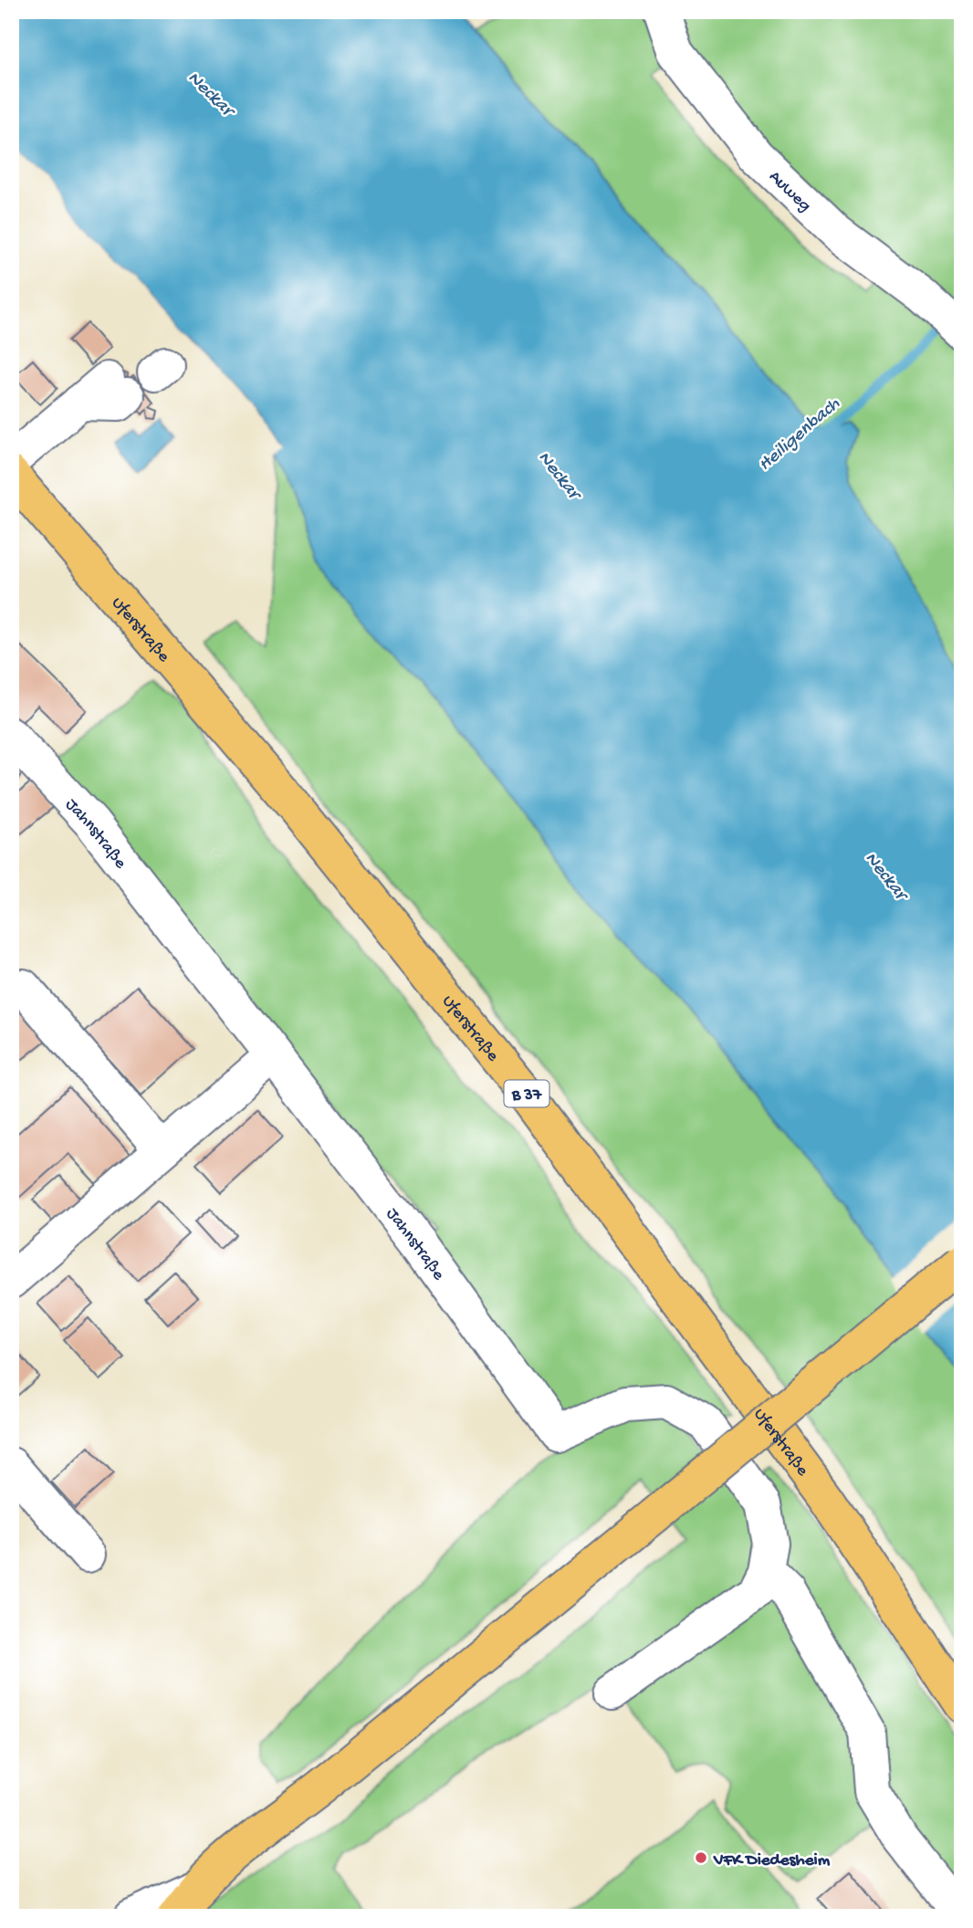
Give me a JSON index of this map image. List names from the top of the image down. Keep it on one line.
{"streets":{"main road":["Uferstraße","B 37"],"street":["Auweg","Jahnstraße"]},"water":["Neckar","Heiligenbach"],"places":["VFK Diedesheim"]}
